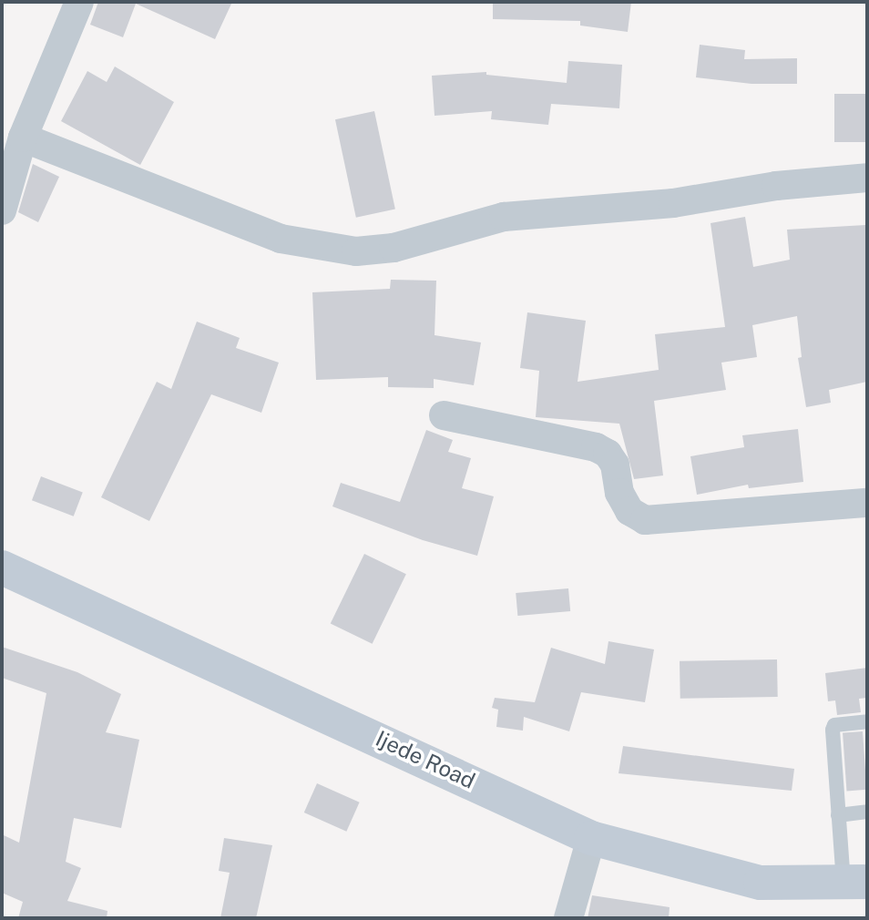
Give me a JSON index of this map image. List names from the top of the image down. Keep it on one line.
{"streets":{"main road":["Ijede Road"]}}
